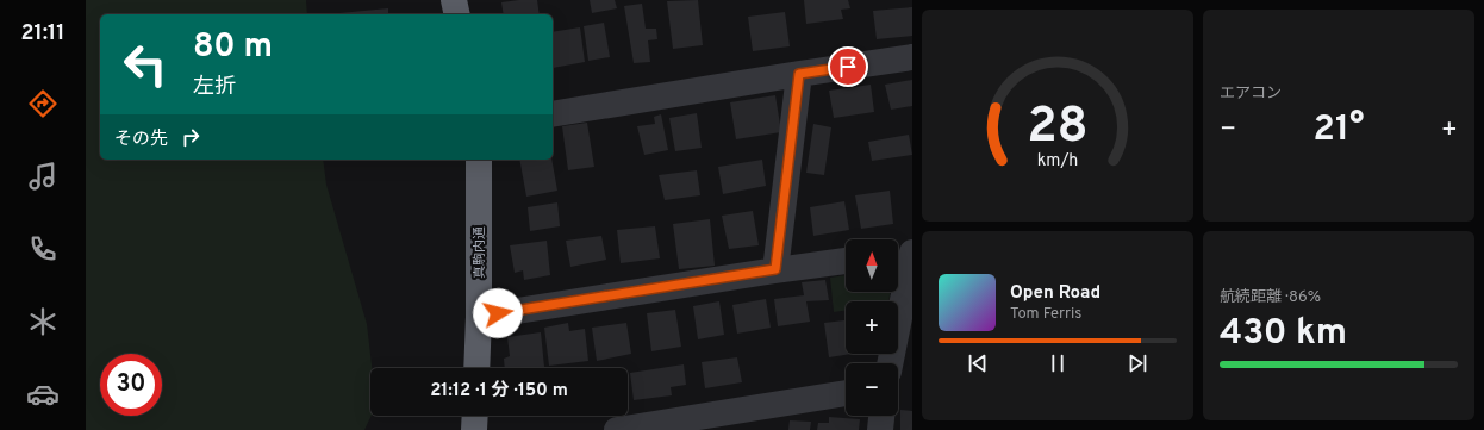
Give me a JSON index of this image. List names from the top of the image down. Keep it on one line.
{"streets":{"highway":["真駒内通"]},"north":"top","page":{"tabs":"21:11","tile":["エアコン",["航続距離 · 86%","430 km"]],"turn":["80 m","左折"],"heat":["−","21°","+"],"then":"その先","map_buttons":["+","−"],"song":["Open Road","Tom Ferris"],"limit":"30","trip":"21:12 · 1 分 · 150 m","gauge":["28","km/h"]}}
